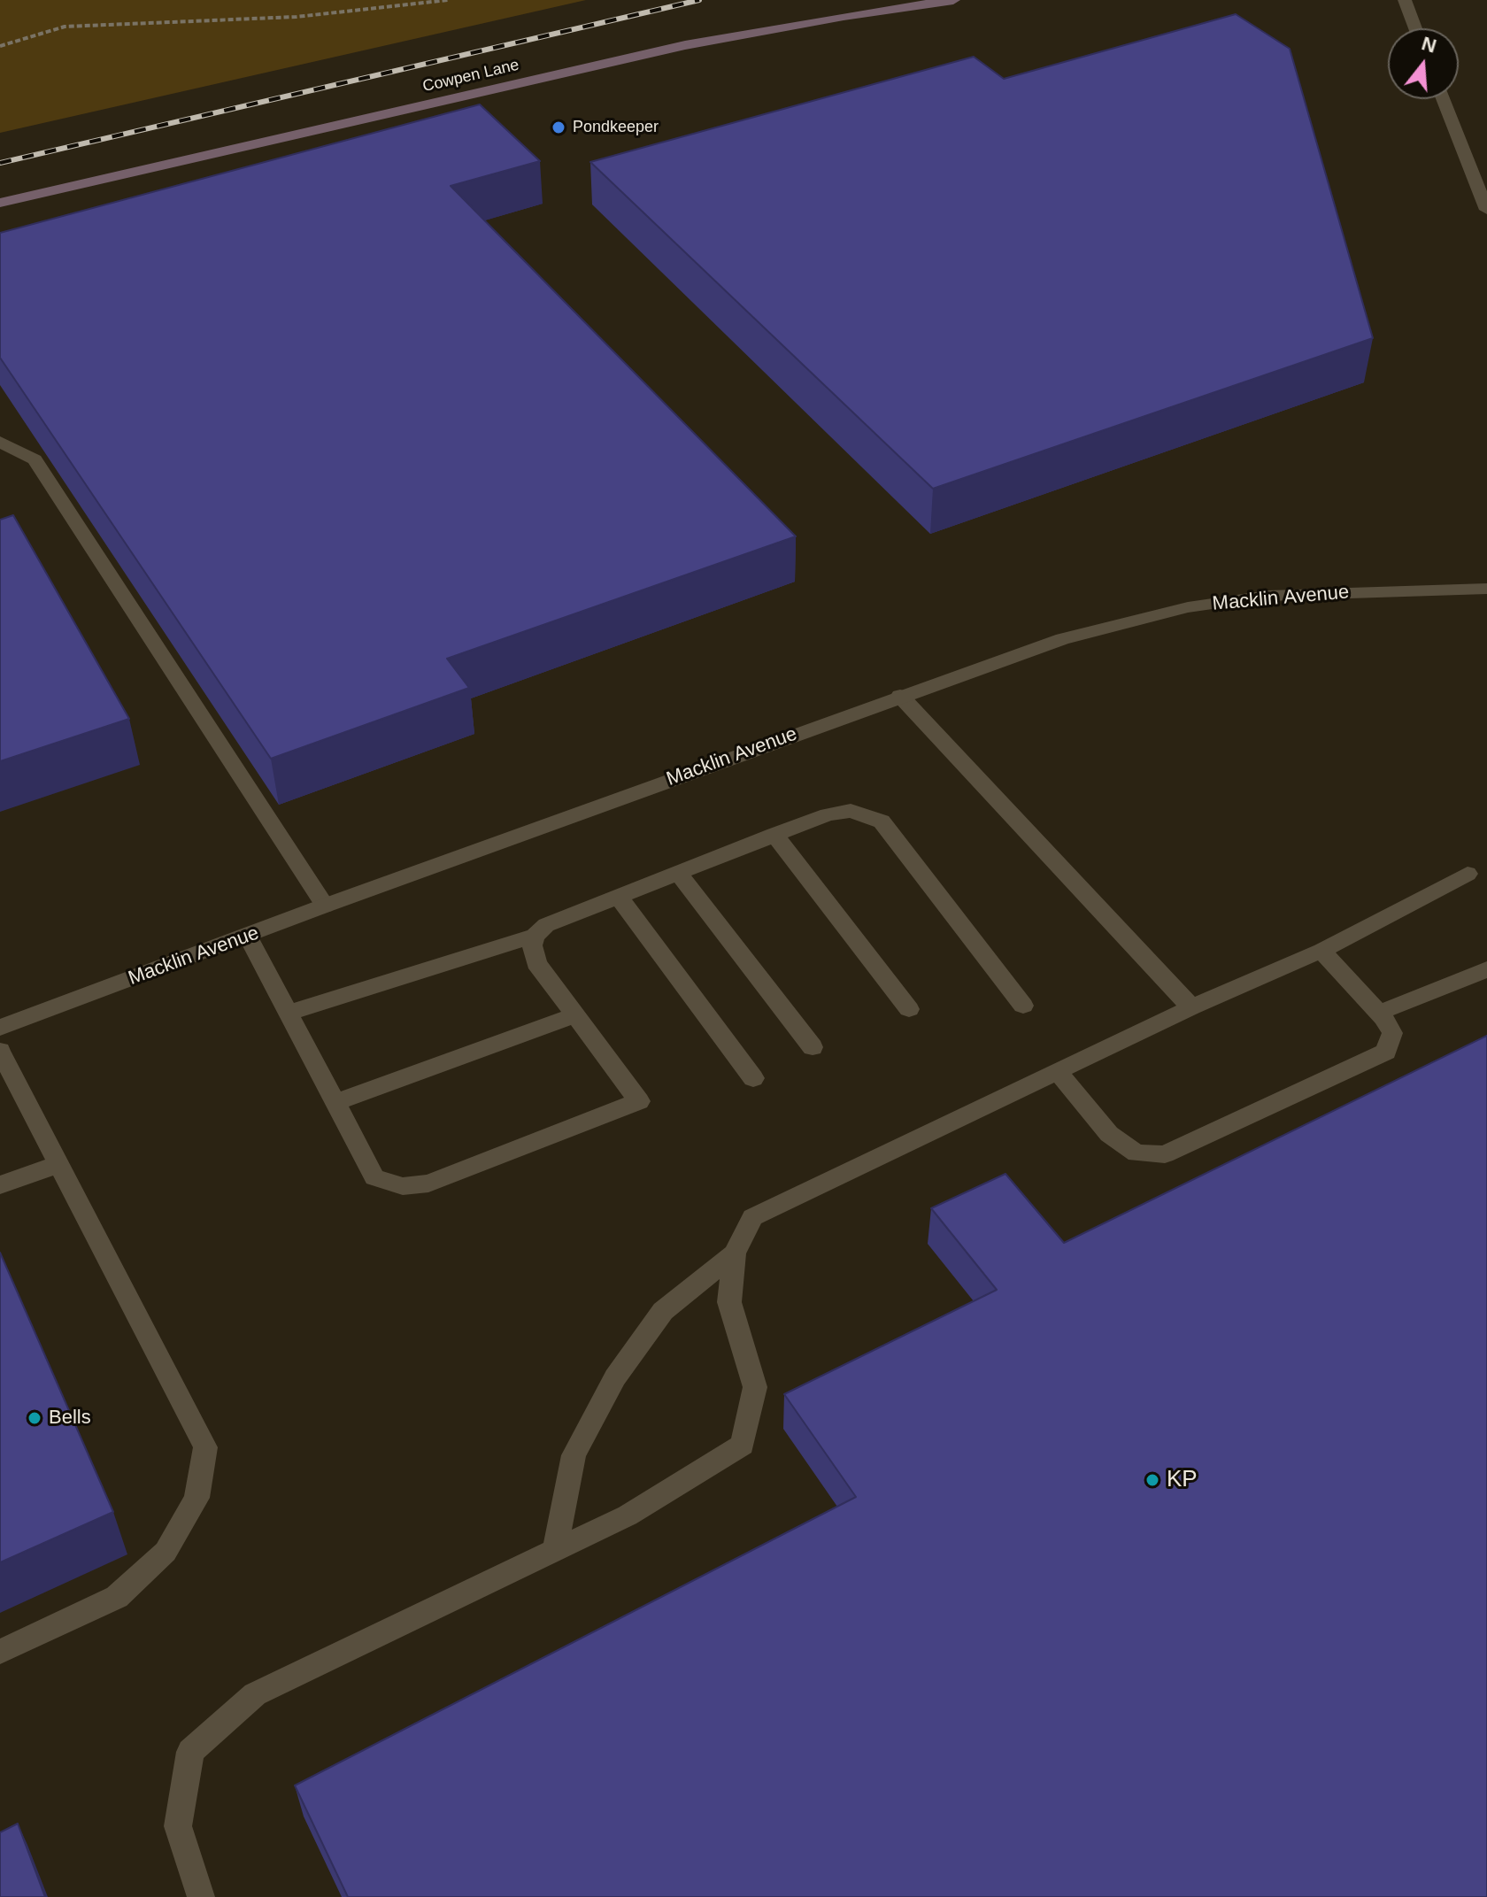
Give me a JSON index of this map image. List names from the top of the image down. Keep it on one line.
{"streets":{"street":["Cowpen Lane","Macklin Avenue"]},"places":["Pondkeeper","Bells","KP"],"north":"top"}
